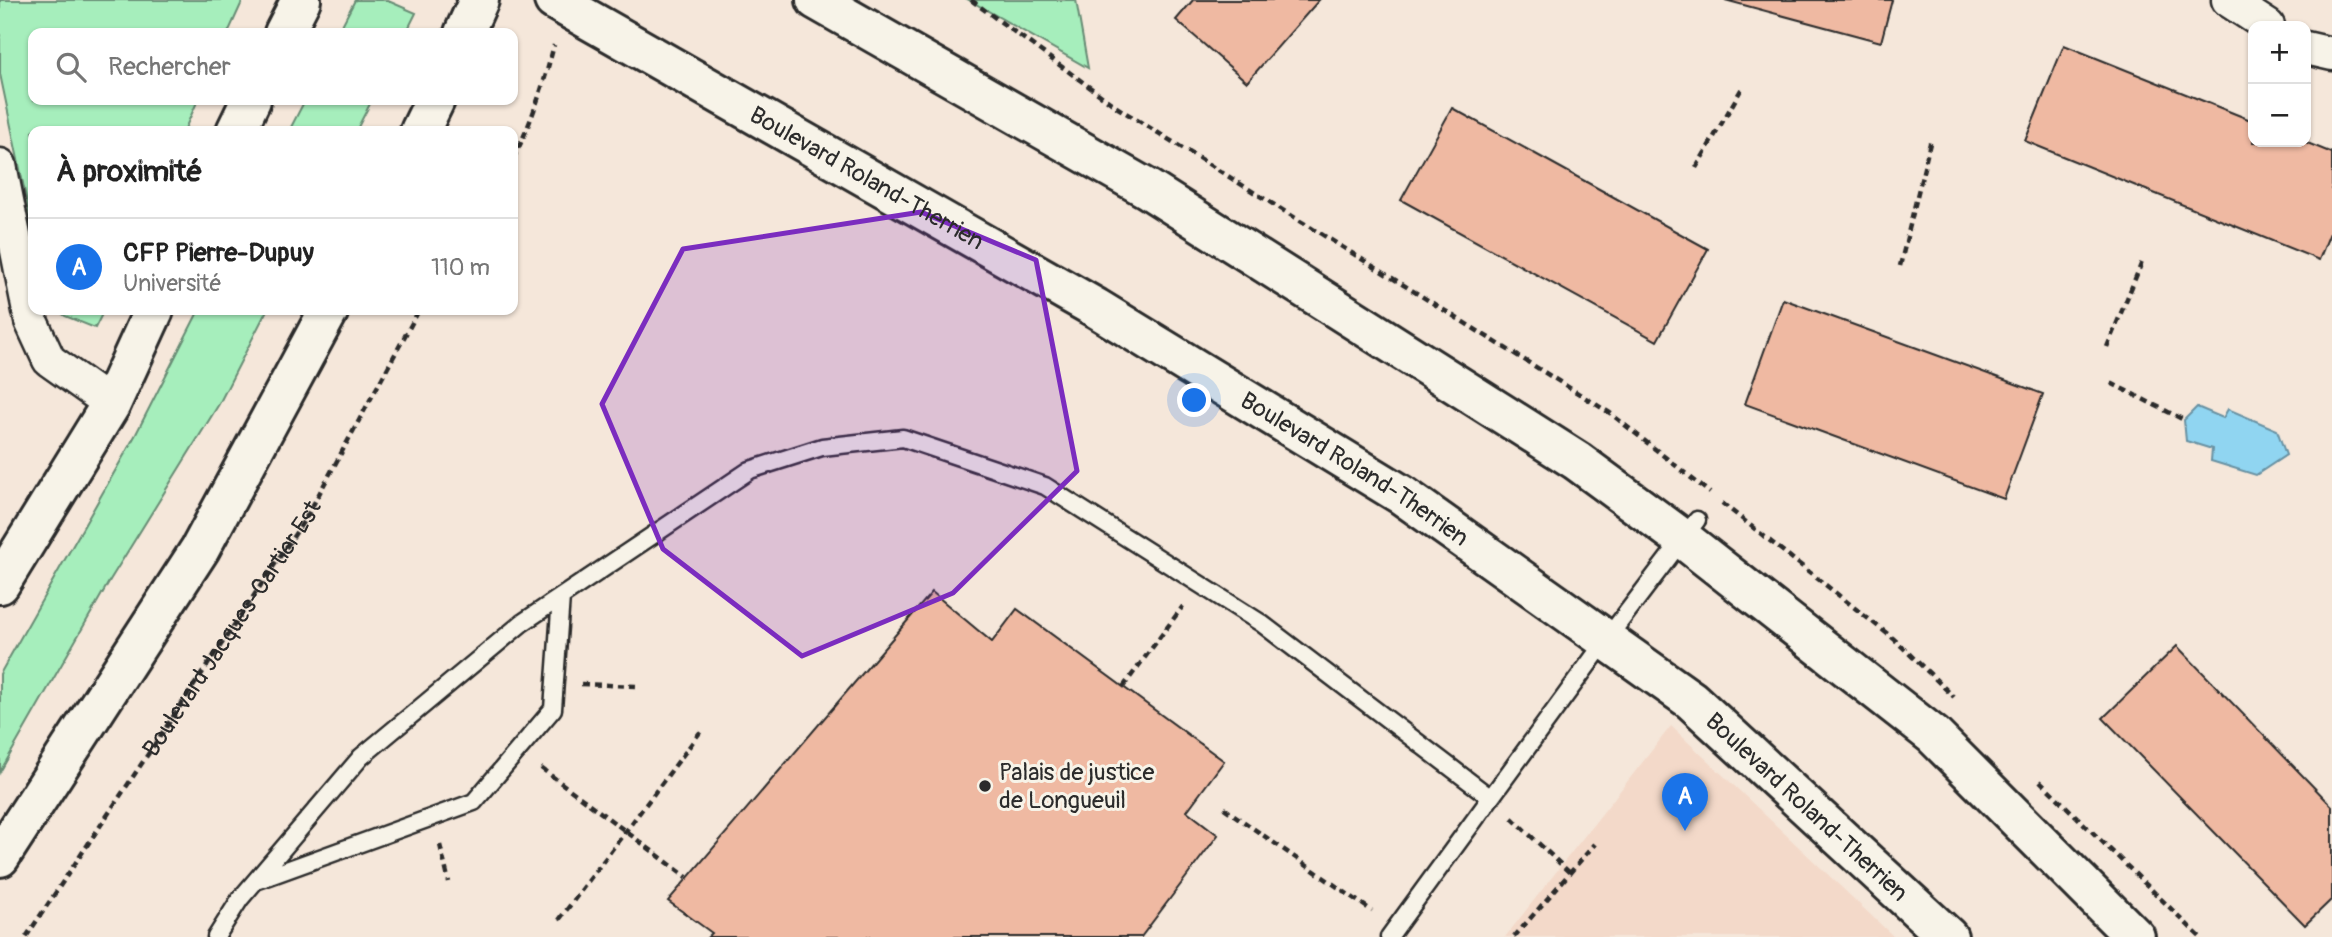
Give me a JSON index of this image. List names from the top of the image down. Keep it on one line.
{"streets":{"main road":["Boulevard Roland-Therrien"],"path":["Boulevard Jacques-Cartier Est"]},"places":["Palais de justice de Longueuil"],"page":{"map_buttons":["+","−"],"search":"Rechercher","heading":"À proximité","list":[{"mark":"A","name":"CFP Pierre-Dupuy","note":"Université","value":"110 m"}],"pins":"A"}}
